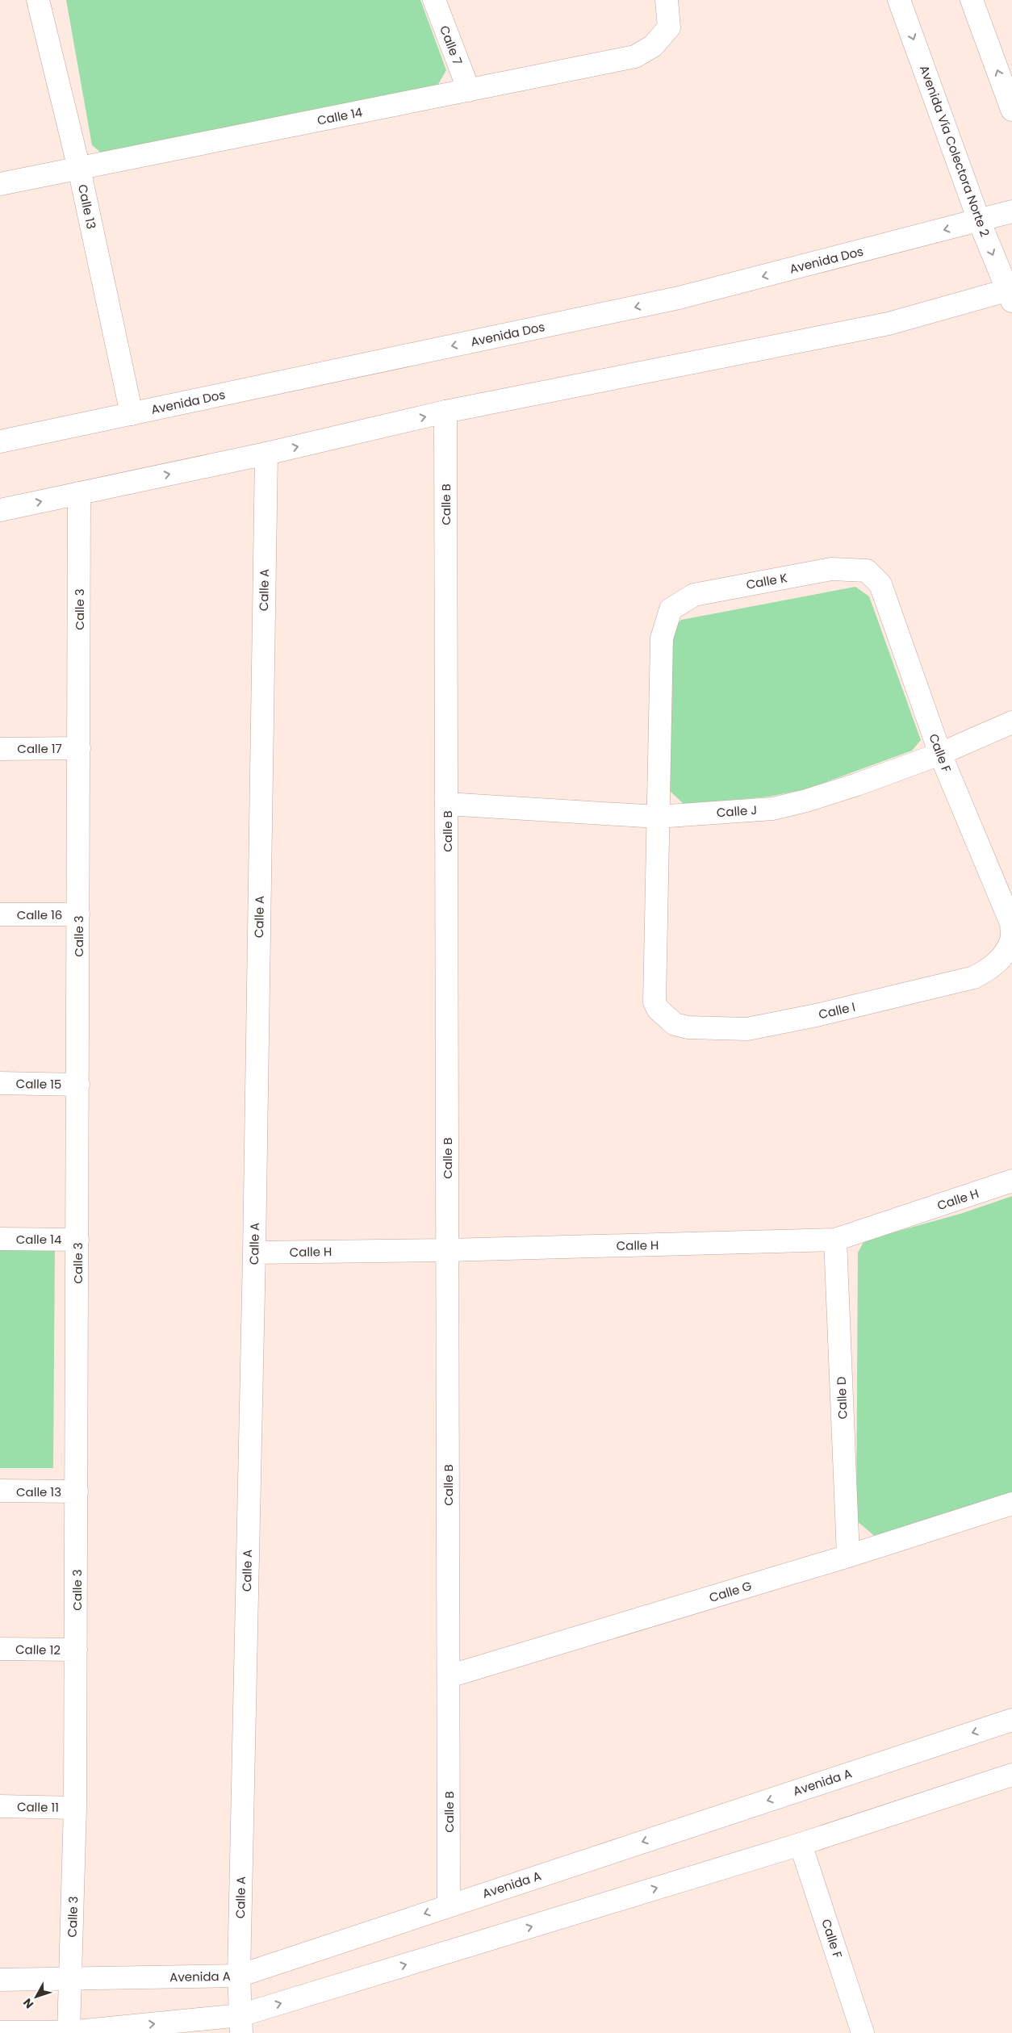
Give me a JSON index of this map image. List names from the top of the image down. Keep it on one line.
{"streets":{"street":["Calle 7","Calle 14","Avenida Vía Colectora Norte 2","Calle 13","Avenida Dos","Calle B","Calle K","Calle A","Calle 3","Calle 17","Calle F","Calle J","Calle 16","Calle I","Calle 15","Calle H","Calle D","Calle G","Calle 12","Avenida A","Calle 11"]},"crossings":[["Calle 7","Calle 14"],["Calle 14","Calle 13"],["Calle 14","Calle 3"],["Avenida Vía Colectora Norte 2","Avenida Dos"],["Calle 13","Avenida Dos"],["Calle 13","Calle 3"],["Calle B","Calle J"],["Calle B","Calle H"],["Calle B","Calle G"],["Calle B","Avenida A"],["Calle K","Calle F"],["Calle K","Calle J"],["Calle K","Calle I"],["Calle A","Calle H"],["Calle A","Avenida A"],["Calle 3","Calle 17"],["Calle 3","Calle 16"],["Calle 3","Calle 15"],["Calle 3","Calle 12"],["Calle 3","Avenida A"],["Calle 3","Calle 11"],["Calle F","Calle J"],["Calle F","Calle I"],["Calle J","Calle I"],["Calle H","Calle D"],["Calle D","Calle G"]],"north":"bottom left"}
